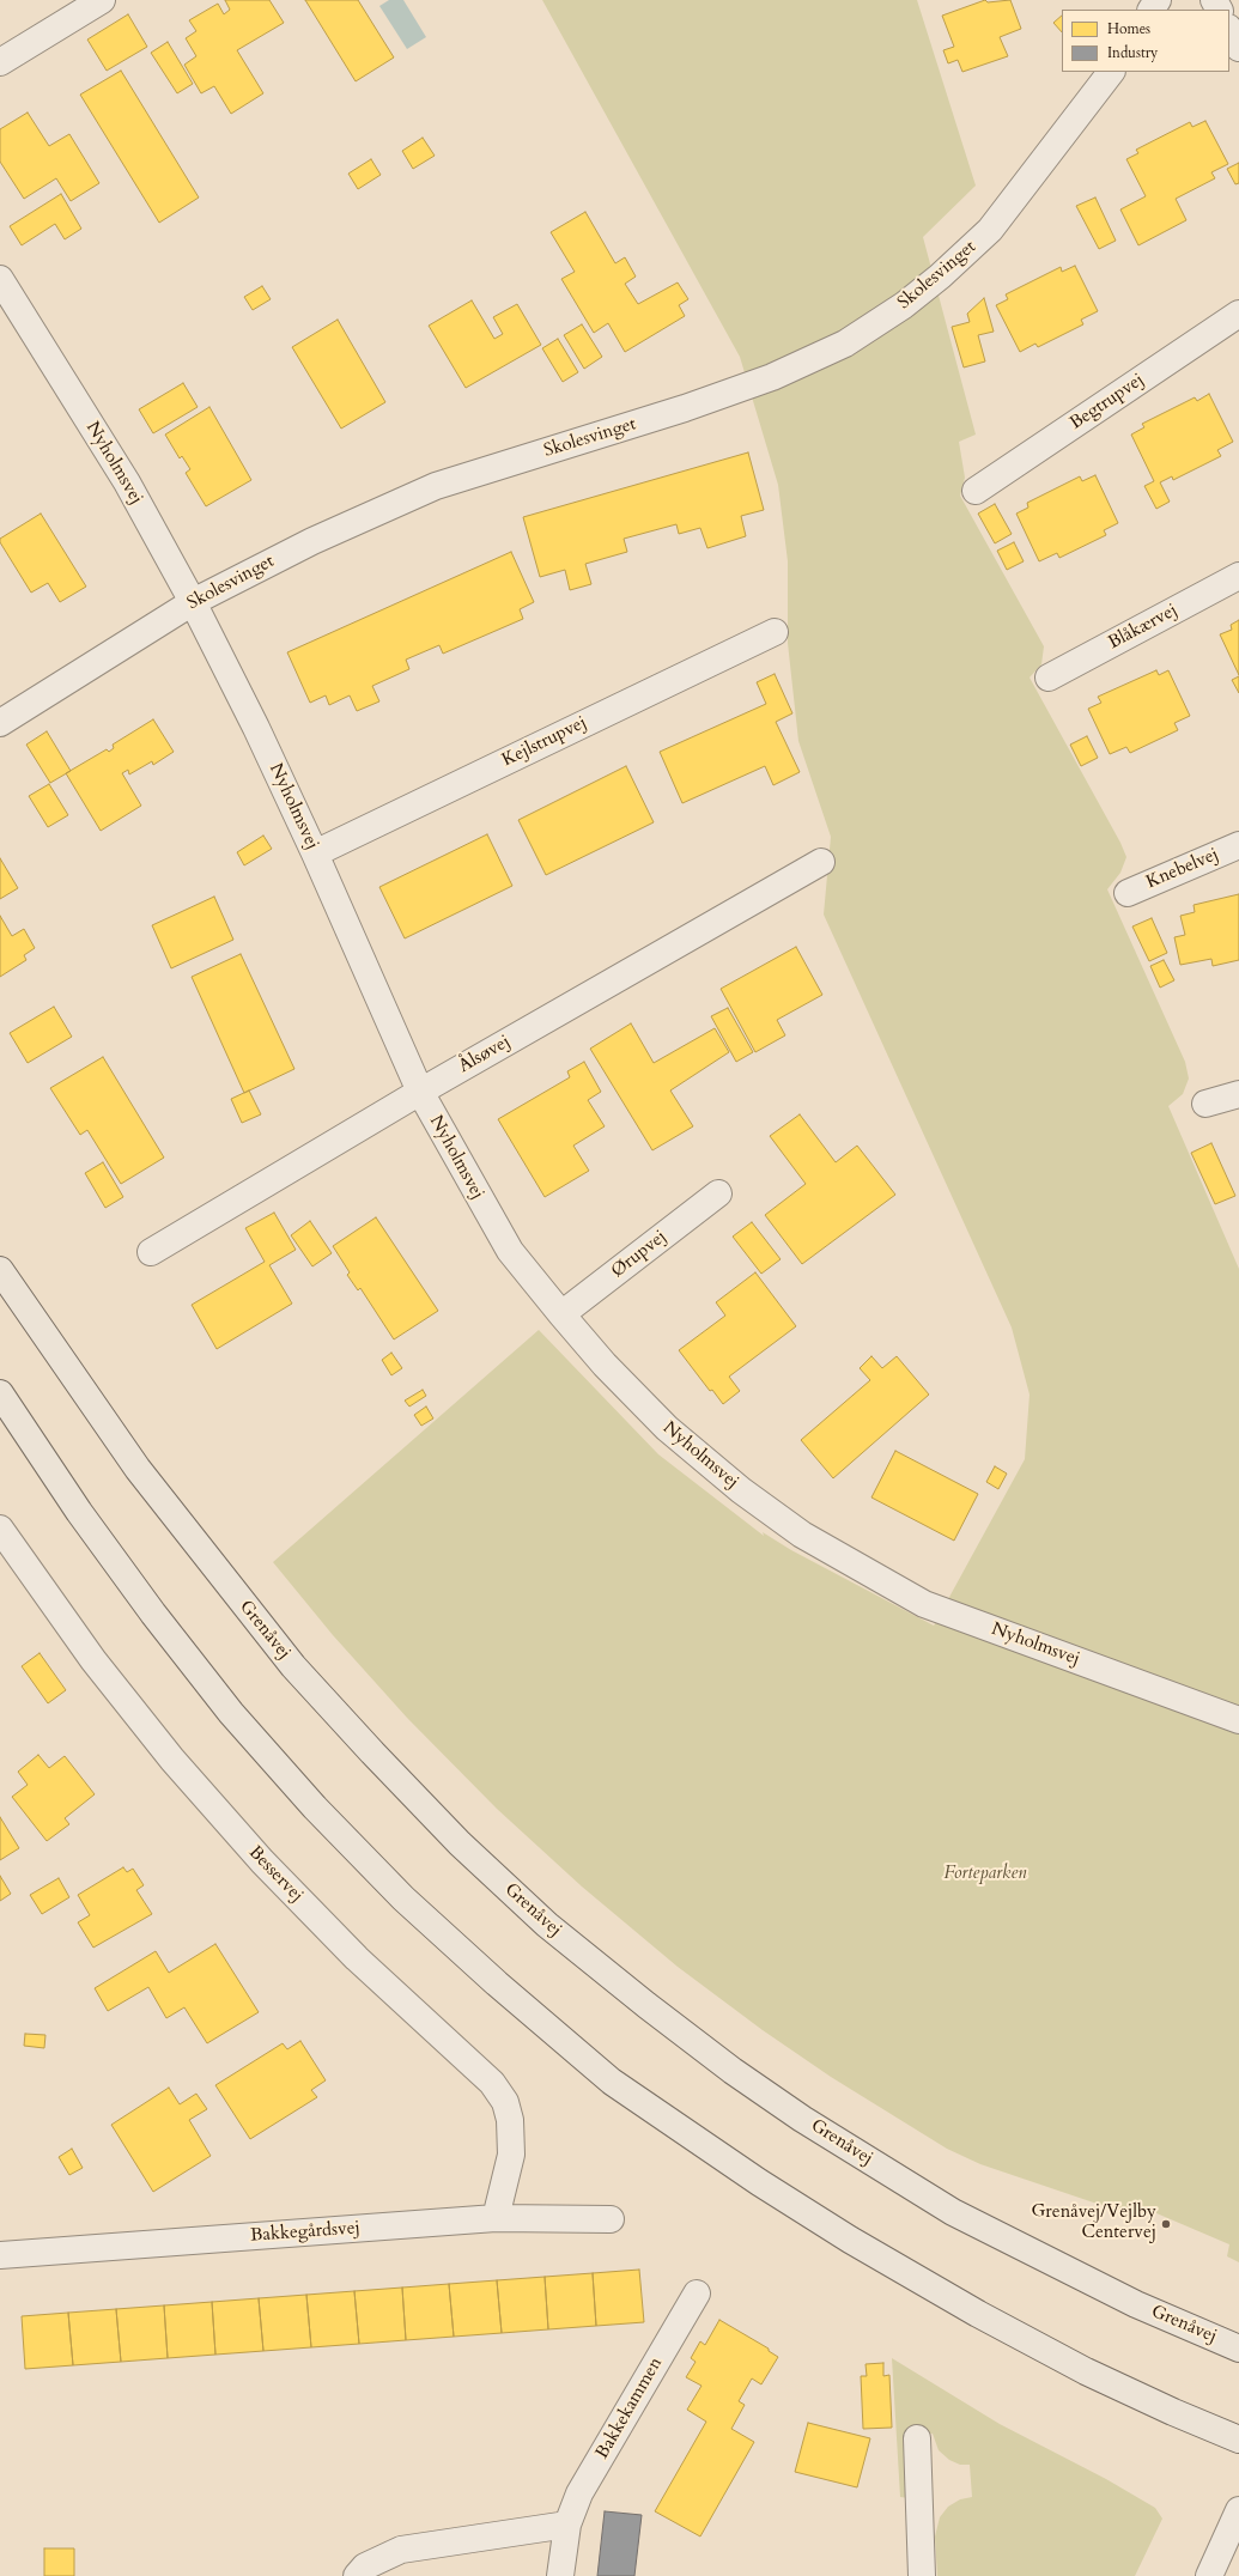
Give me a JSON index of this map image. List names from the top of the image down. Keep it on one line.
{"streets":{"main road":["Grenåvej"],"street":["Skolesvinget","Begtrupvej","Nyholmsvej","Blåkærvej","Kejlstrupvej","Knebelvej","Ålsøvej","Ørupvej","Besservej","Bakkegårdsvej","Bakkekammen"]},"crossings":[["Skolesvinget","Nyholmsvej"],["Nyholmsvej","Kejlstrupvej"],["Nyholmsvej","Ålsøvej"],["Nyholmsvej","Ørupvej"],["Besservej","Bakkegårdsvej"]],"parks":["Forteparken"],"places":["Grenåvej/Vejlby Centervej"],"legend":["Homes","Industry"]}
